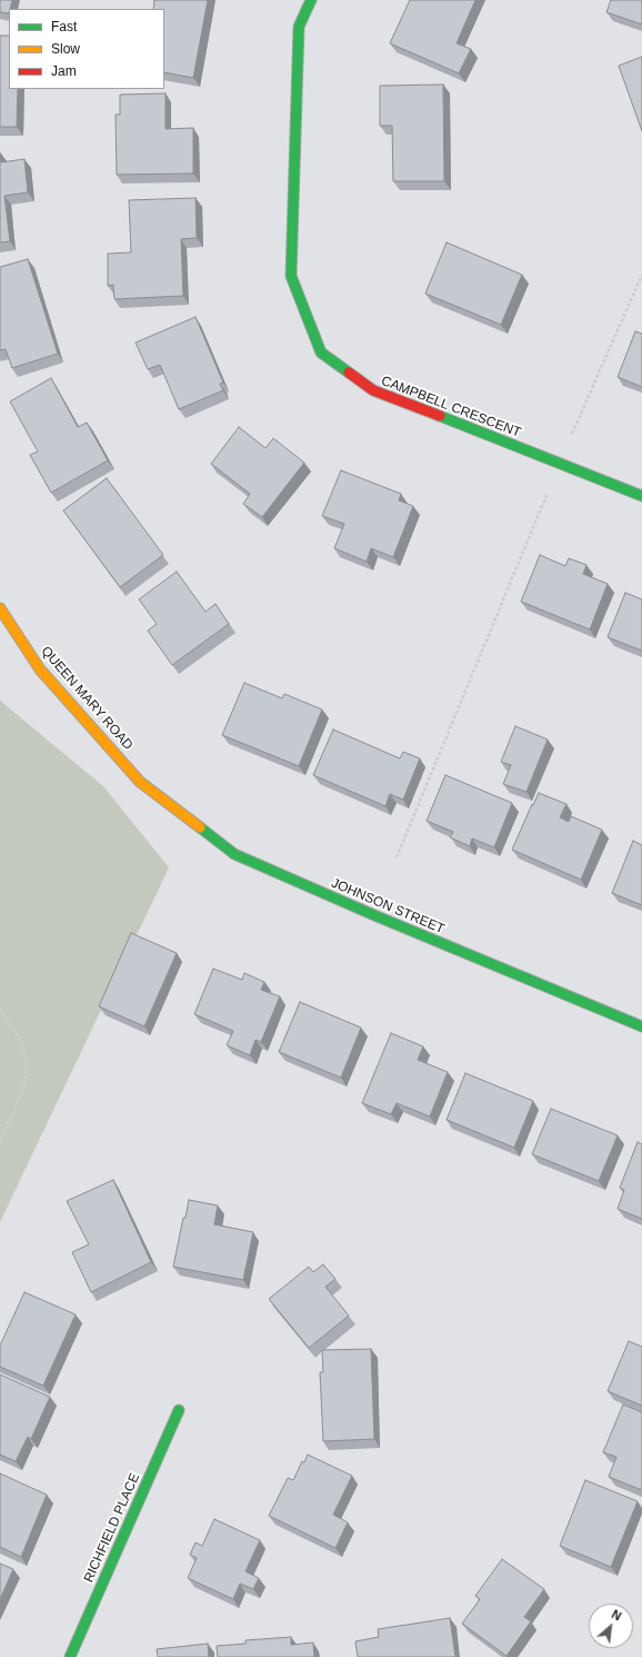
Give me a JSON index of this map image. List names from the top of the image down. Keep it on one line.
{"streets":{"street":["CAMPBELL CRESCENT","QUEEN MARY ROAD","JOHNSON STREET","RICHFIELD PLACE"]},"crossings":[["QUEEN MARY ROAD","JOHNSON STREET"]],"legend":["Fast","Slow","Jam"],"north":"top right"}
